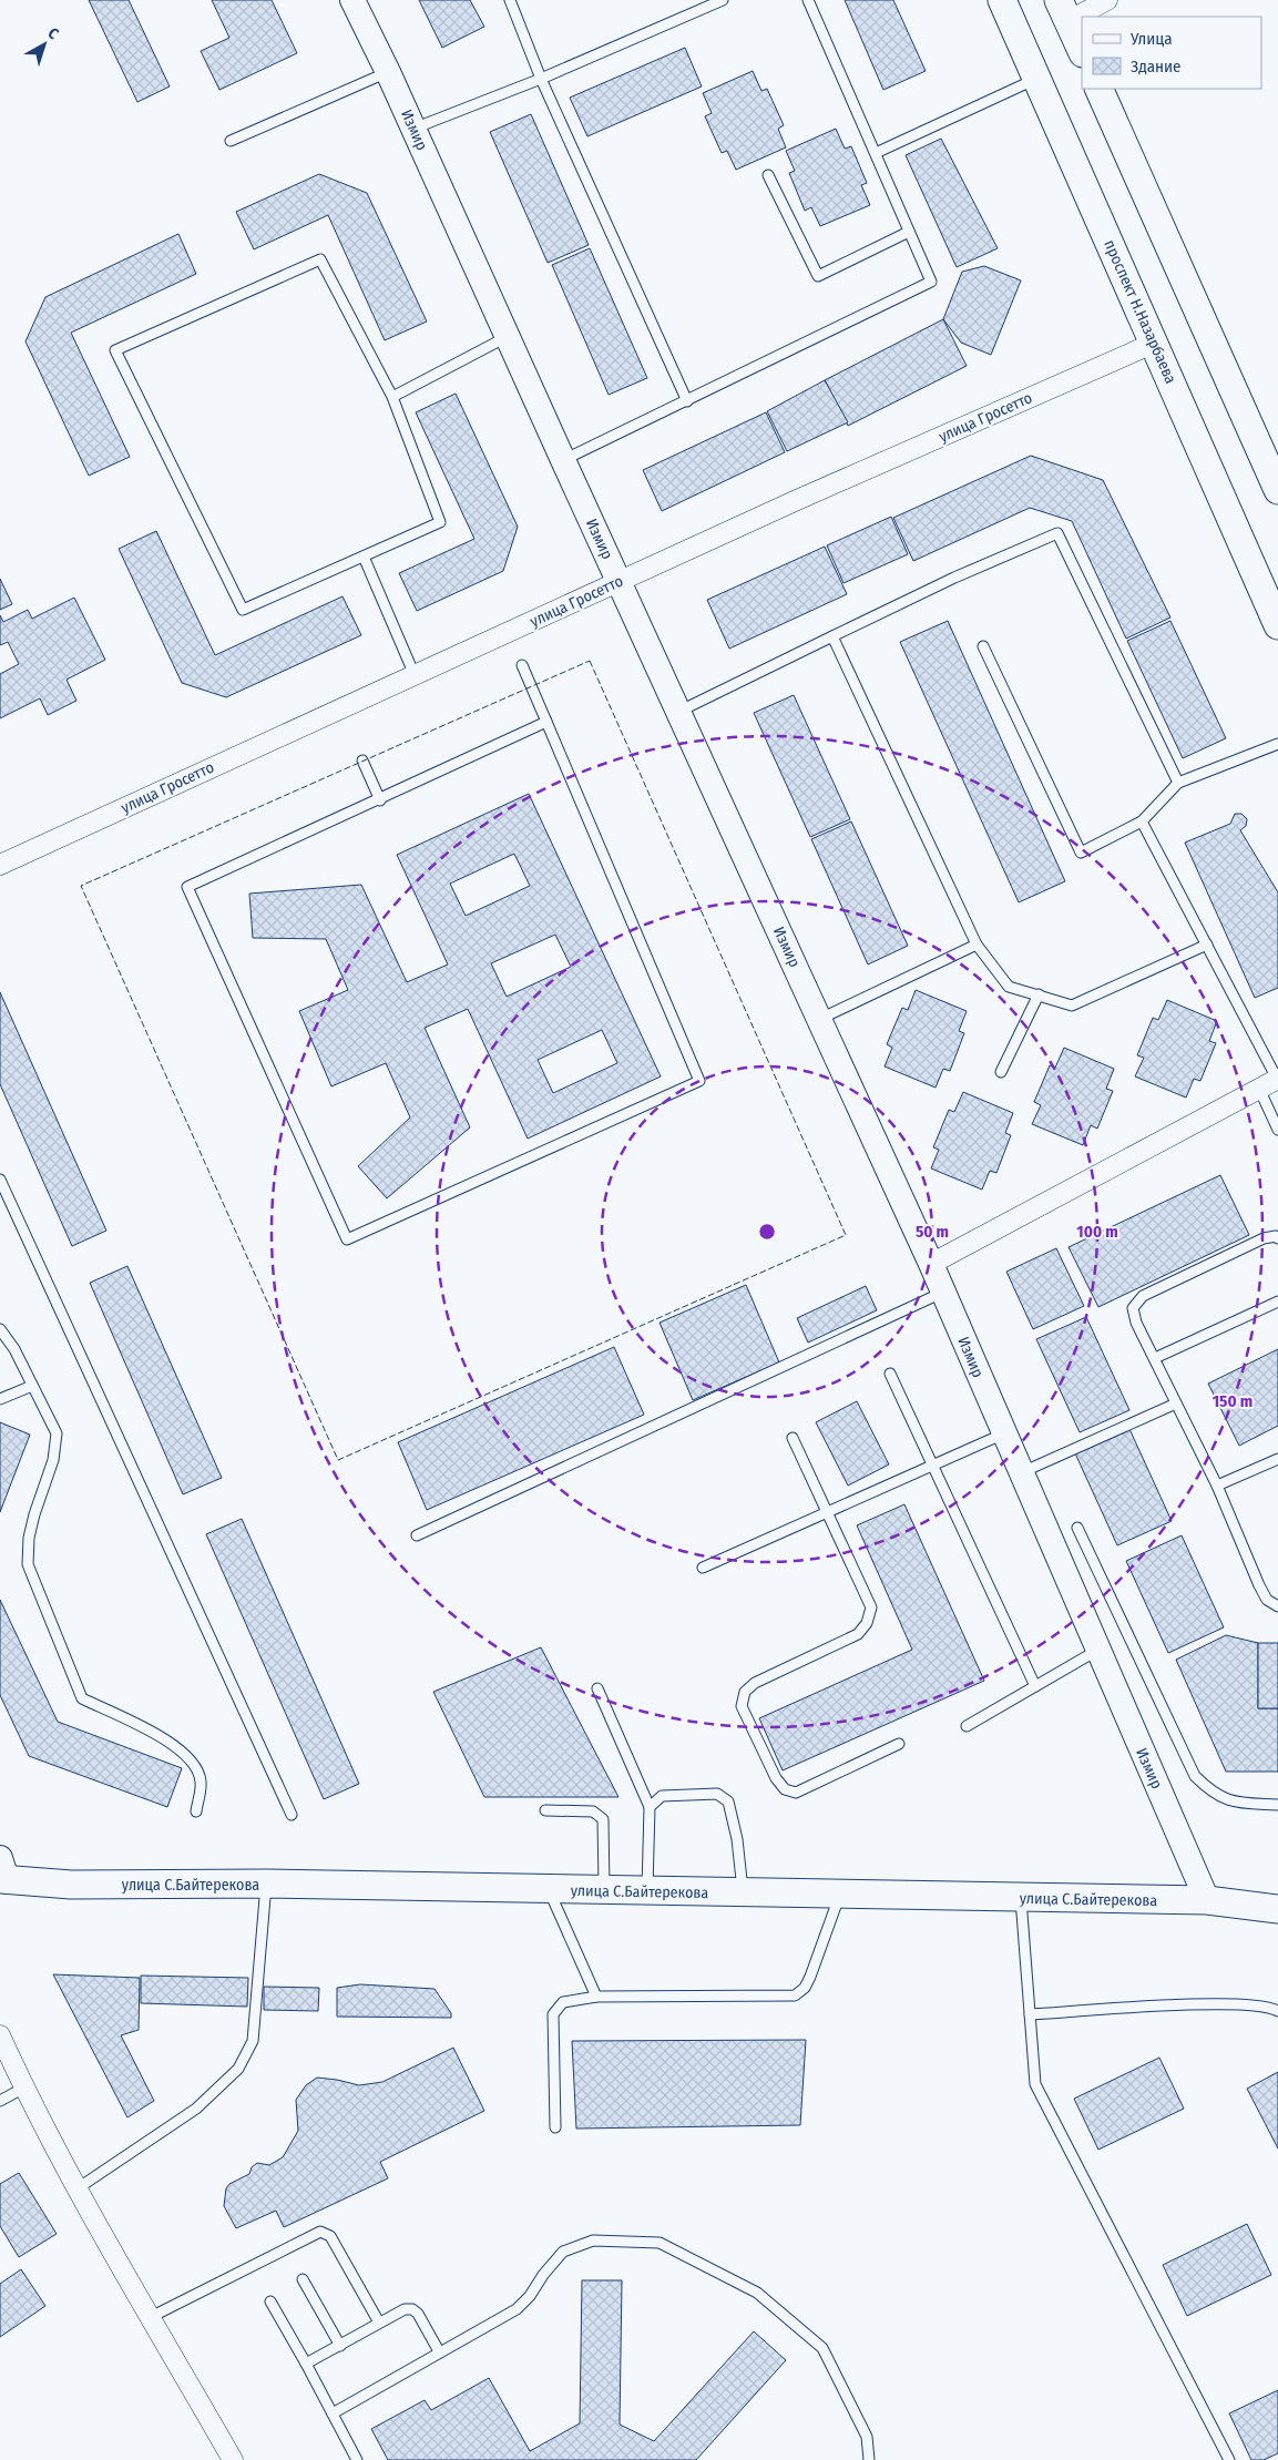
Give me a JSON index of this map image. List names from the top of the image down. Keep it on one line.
{"streets":{"main road":["проспект Н.Назарбаева","улица С.Байтерекова"],"street":["Измир","улица Гросетто"]},"crossings":[["Измир","улица Гросетто"],["Измир","улица С.Байтерекова"],["проспект Н.Назарбаева","улица Гросетто"]],"legend":["Улица","Здание"],"north":"top right","rings":["50 m","100 m","150 m"]}
